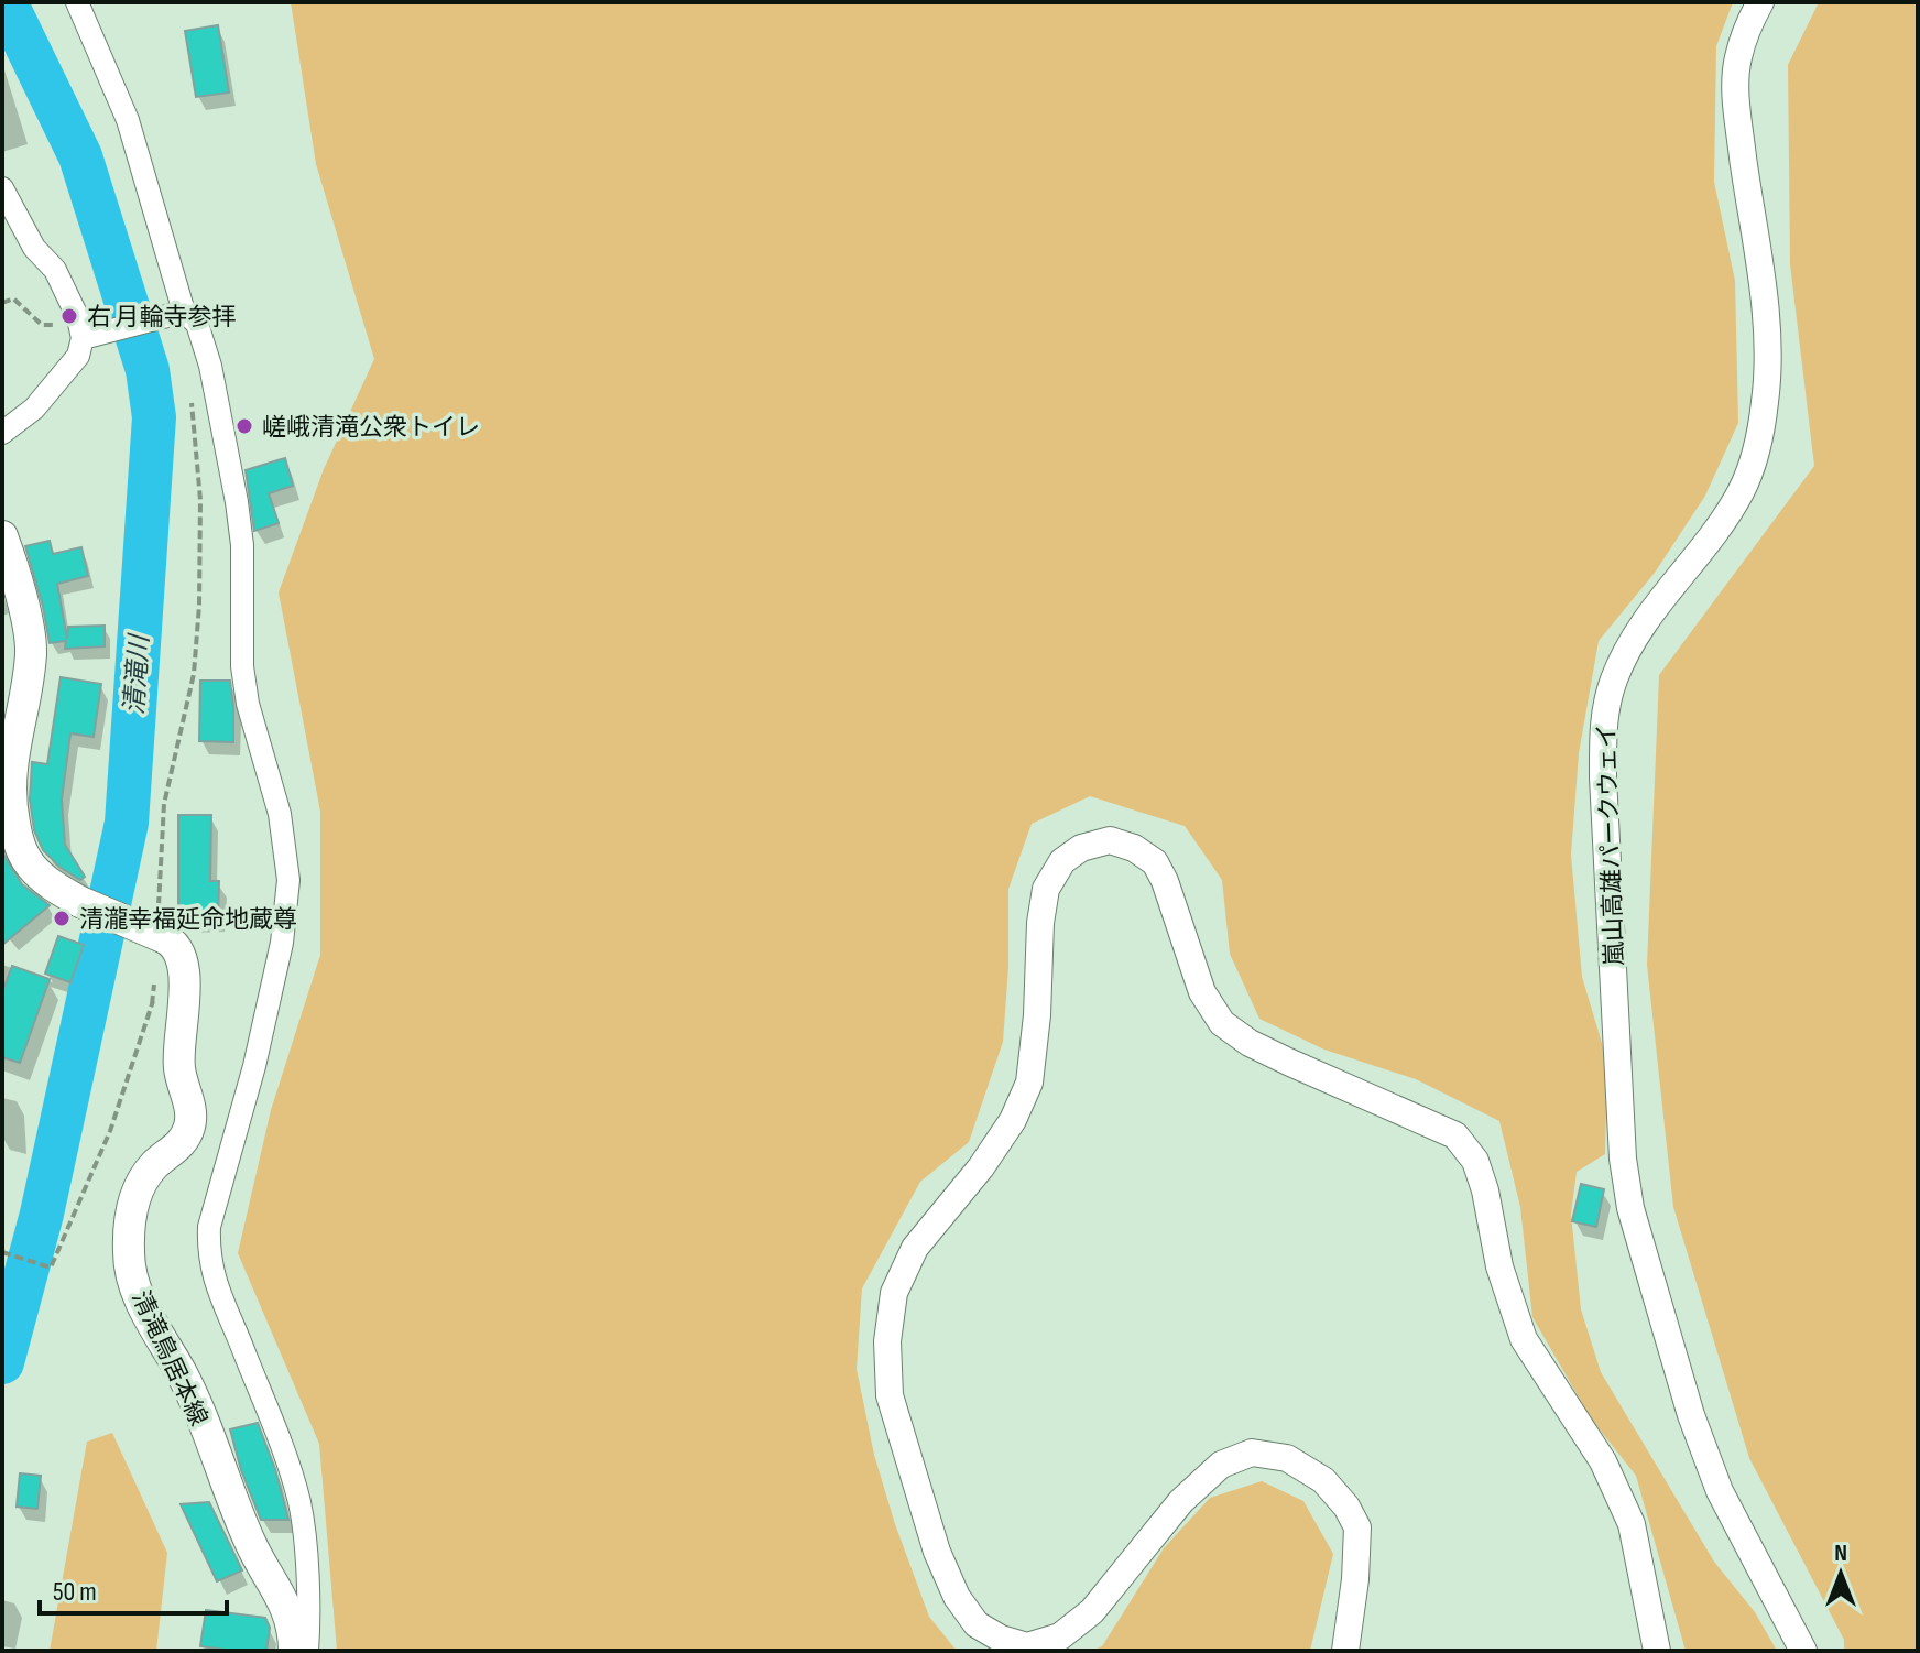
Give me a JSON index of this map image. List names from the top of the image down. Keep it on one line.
{"streets":{"main road":["清滝鳥居本線"],"street":["嵐山高雄パークウェイ"]},"water":["清滝川"],"places":["右 月輪寺参拝","嵯峨清滝公衆トイレ","清瀧幸福延命地蔵尊"],"scale_bar":"50 m","north":"top"}
